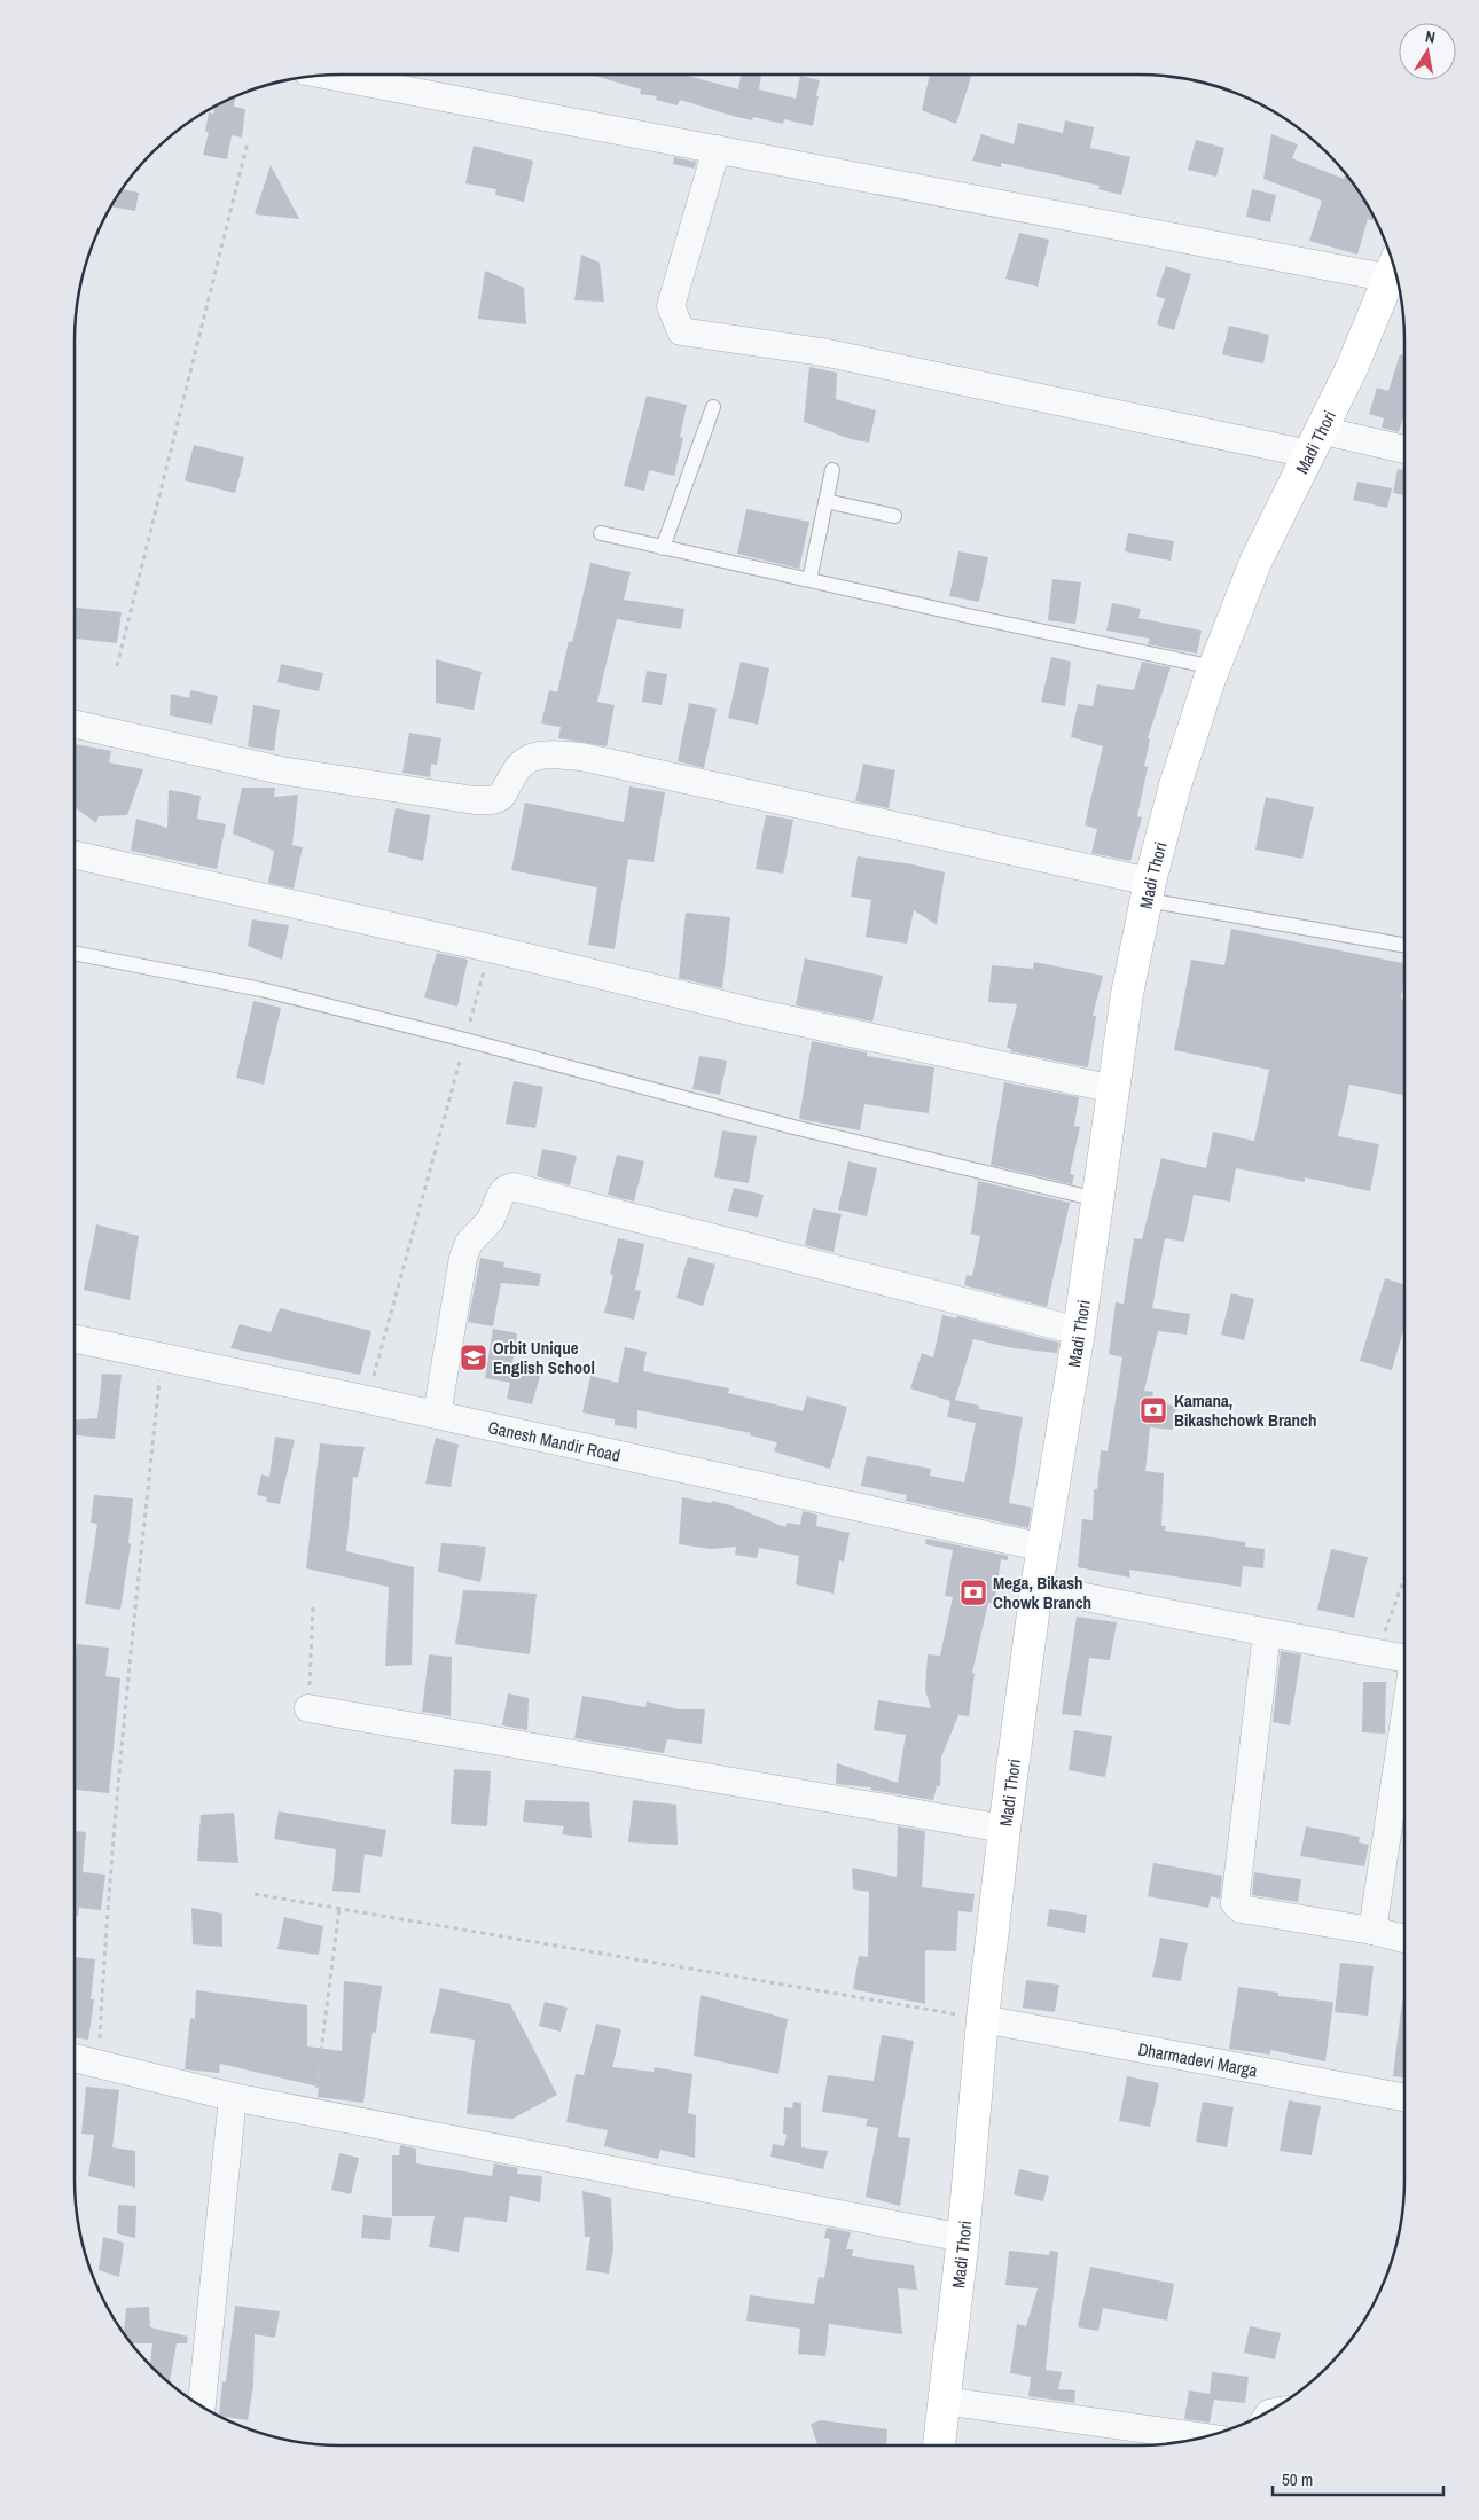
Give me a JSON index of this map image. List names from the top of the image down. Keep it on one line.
{"streets":{"main road":["Madi Thori"],"street":["Ganesh Mandir Road","Dharmadevi Marga"]},"crossings":[["Madi Thori","Ganesh Mandir Road"],["Madi Thori","Dharmadevi Marga"]],"places":{"school or university":["Orbit Unique English School"],"bank":["Kamana, Bikashchowk Branch","Mega, Bikash Chowk Branch"]},"scale_bar":"50 m","north":"top"}
